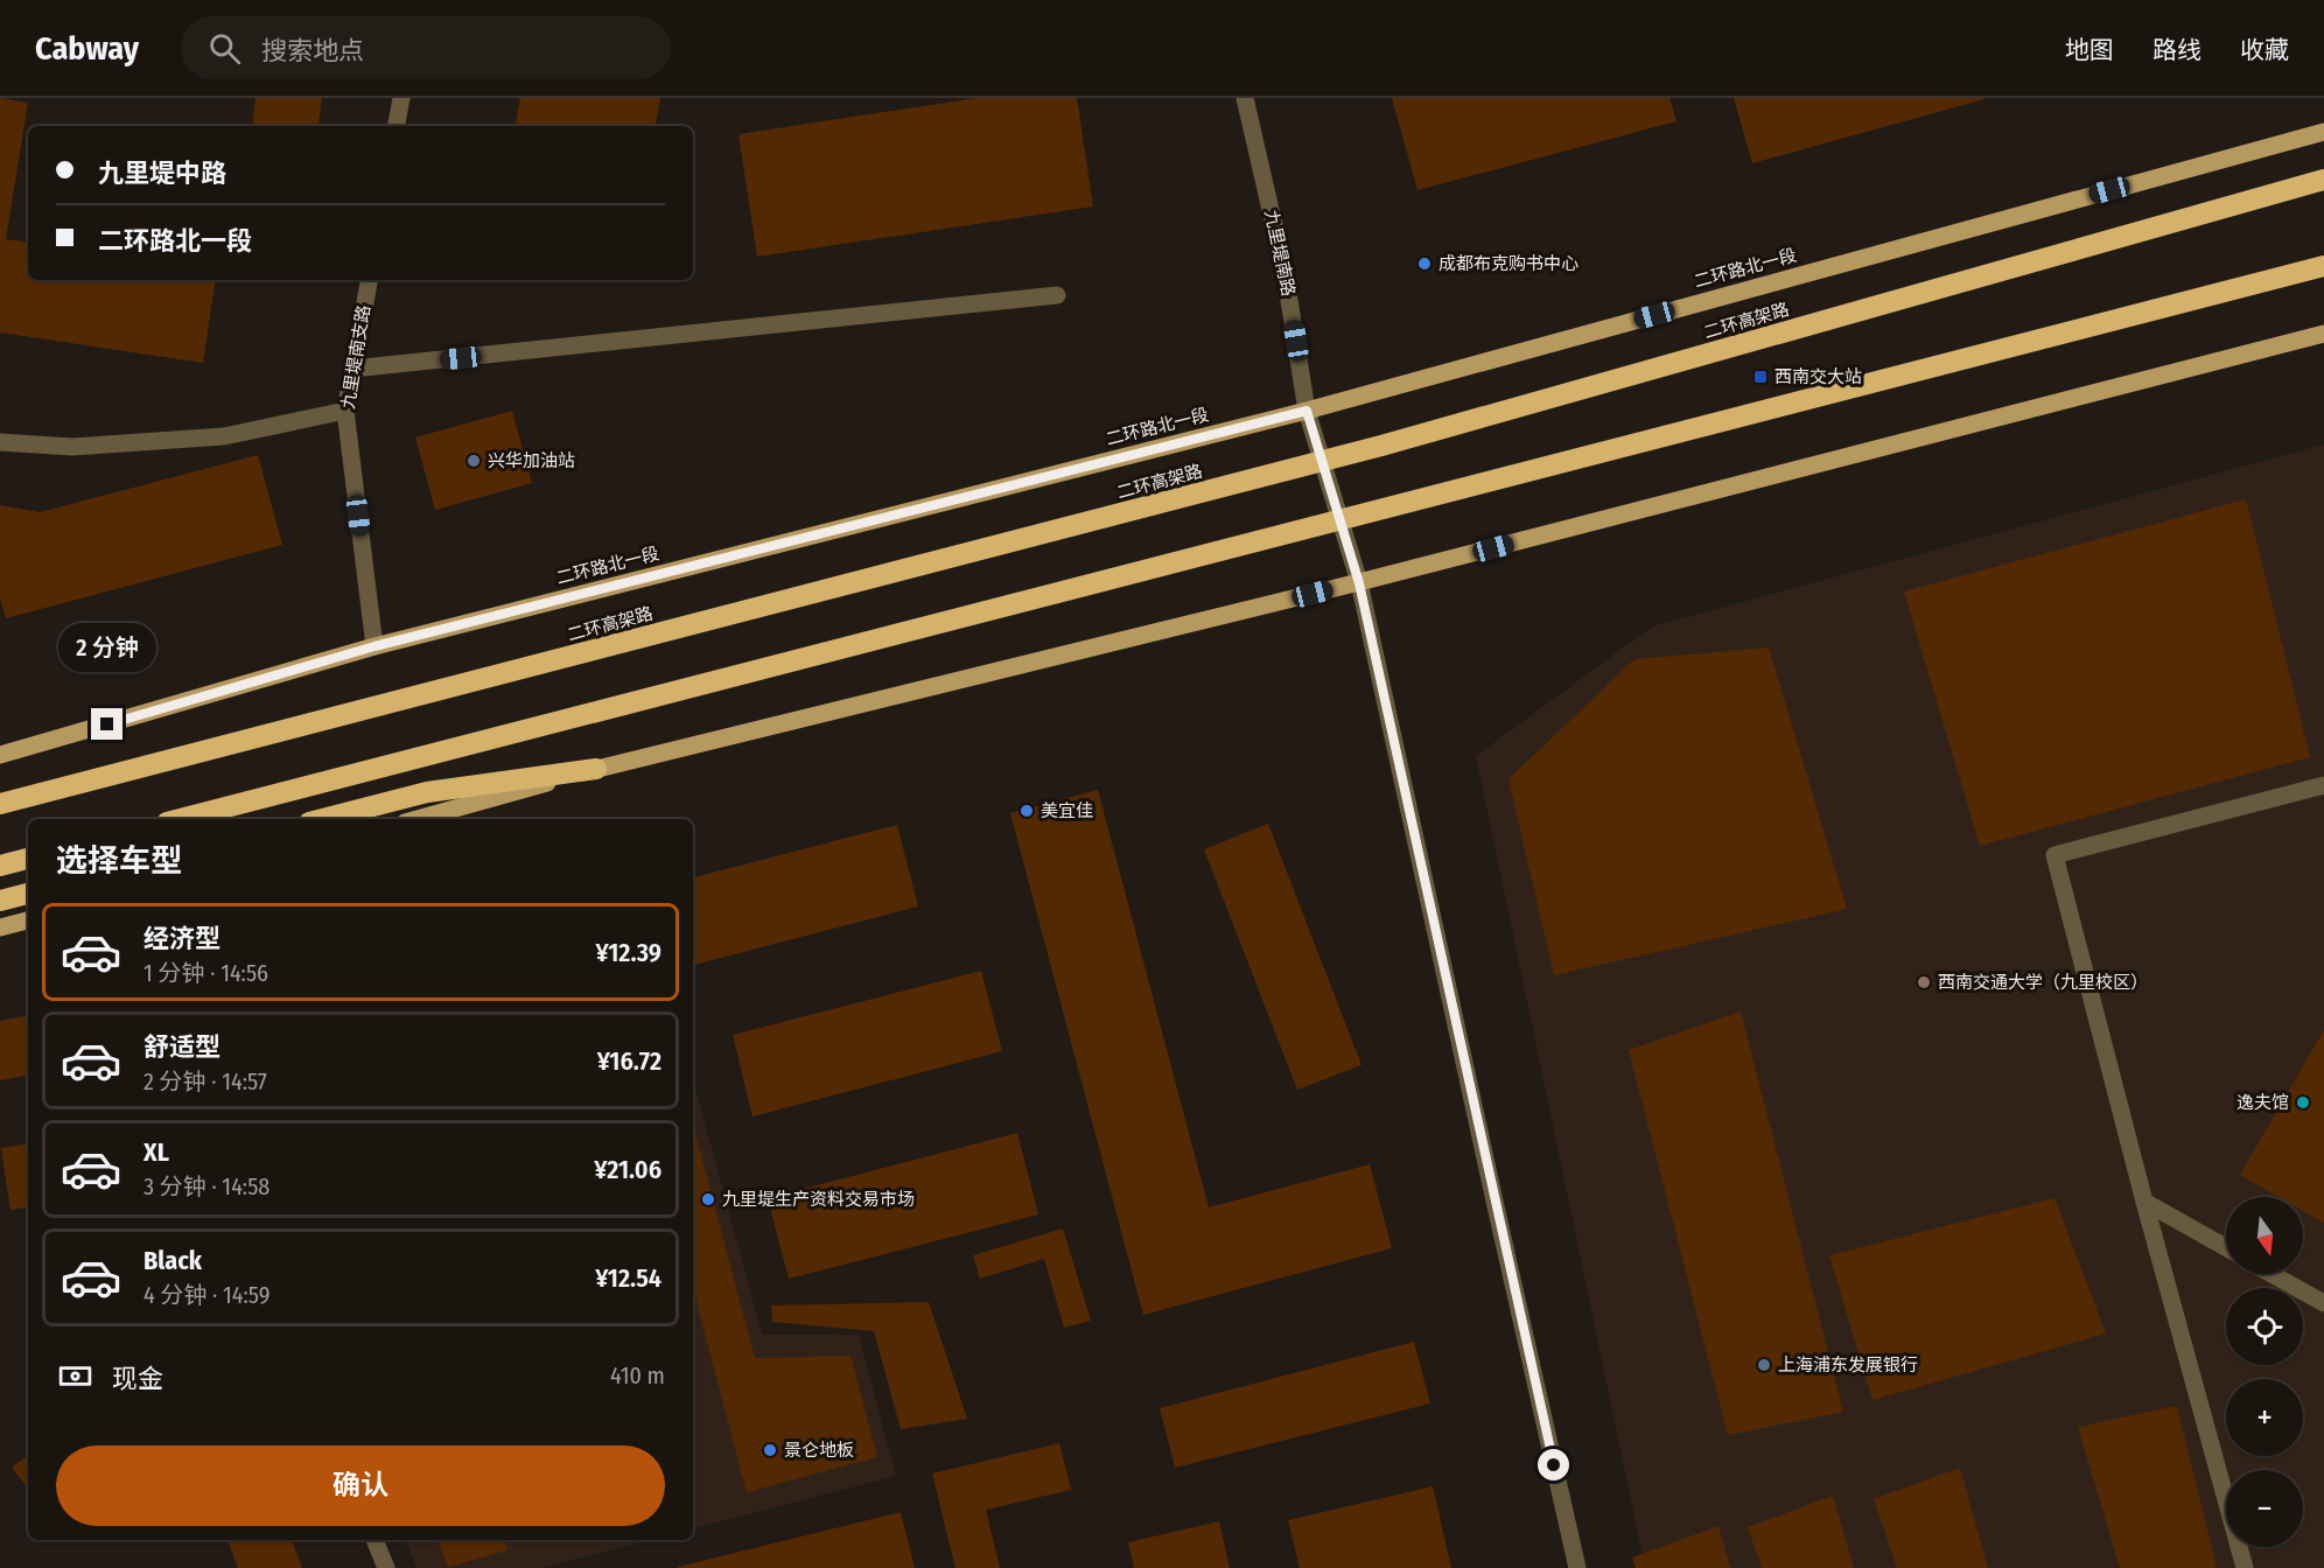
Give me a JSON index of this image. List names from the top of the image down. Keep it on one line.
{"streets":{"highway":["二环高架路"],"main road":["二环路北一段"],"street":["九里堤南路","九里堤南支路"]},"crossings":[["九里堤南路","二环路北一段"],["二环路北一段","九里堤南支路"]],"places":{"other":["成都布克购书中心","兴华加油站","美宜佳","西南交通大学（九里校区）","逸夫馆","九里堤生产资料交易市场","上海浦东发展银行","景仑地板"],"transit":["西南交大站"]},"north":"bottom","page":{"header":"Cabway","search":"搜索地点","nav":["地图","路线","收藏"],"banner":["九里堤中路","二环路北一段"],"bubble":"2 分钟","heading":"选择车型","list":[{"name":"经济型","note":"1 分钟 · 14:56","value":"¥12.39"},{"name":"舒适型","note":"2 分钟 · 14:57","value":"¥16.72"},{"name":"XL","note":"3 分钟 · 14:58","value":"¥21.06"},{"name":"Black","note":"4 分钟 · 14:59","value":"¥12.54"}],"map_buttons":["+","−"],"pay":["现金","410 m"],"buttons":"确认"}}
